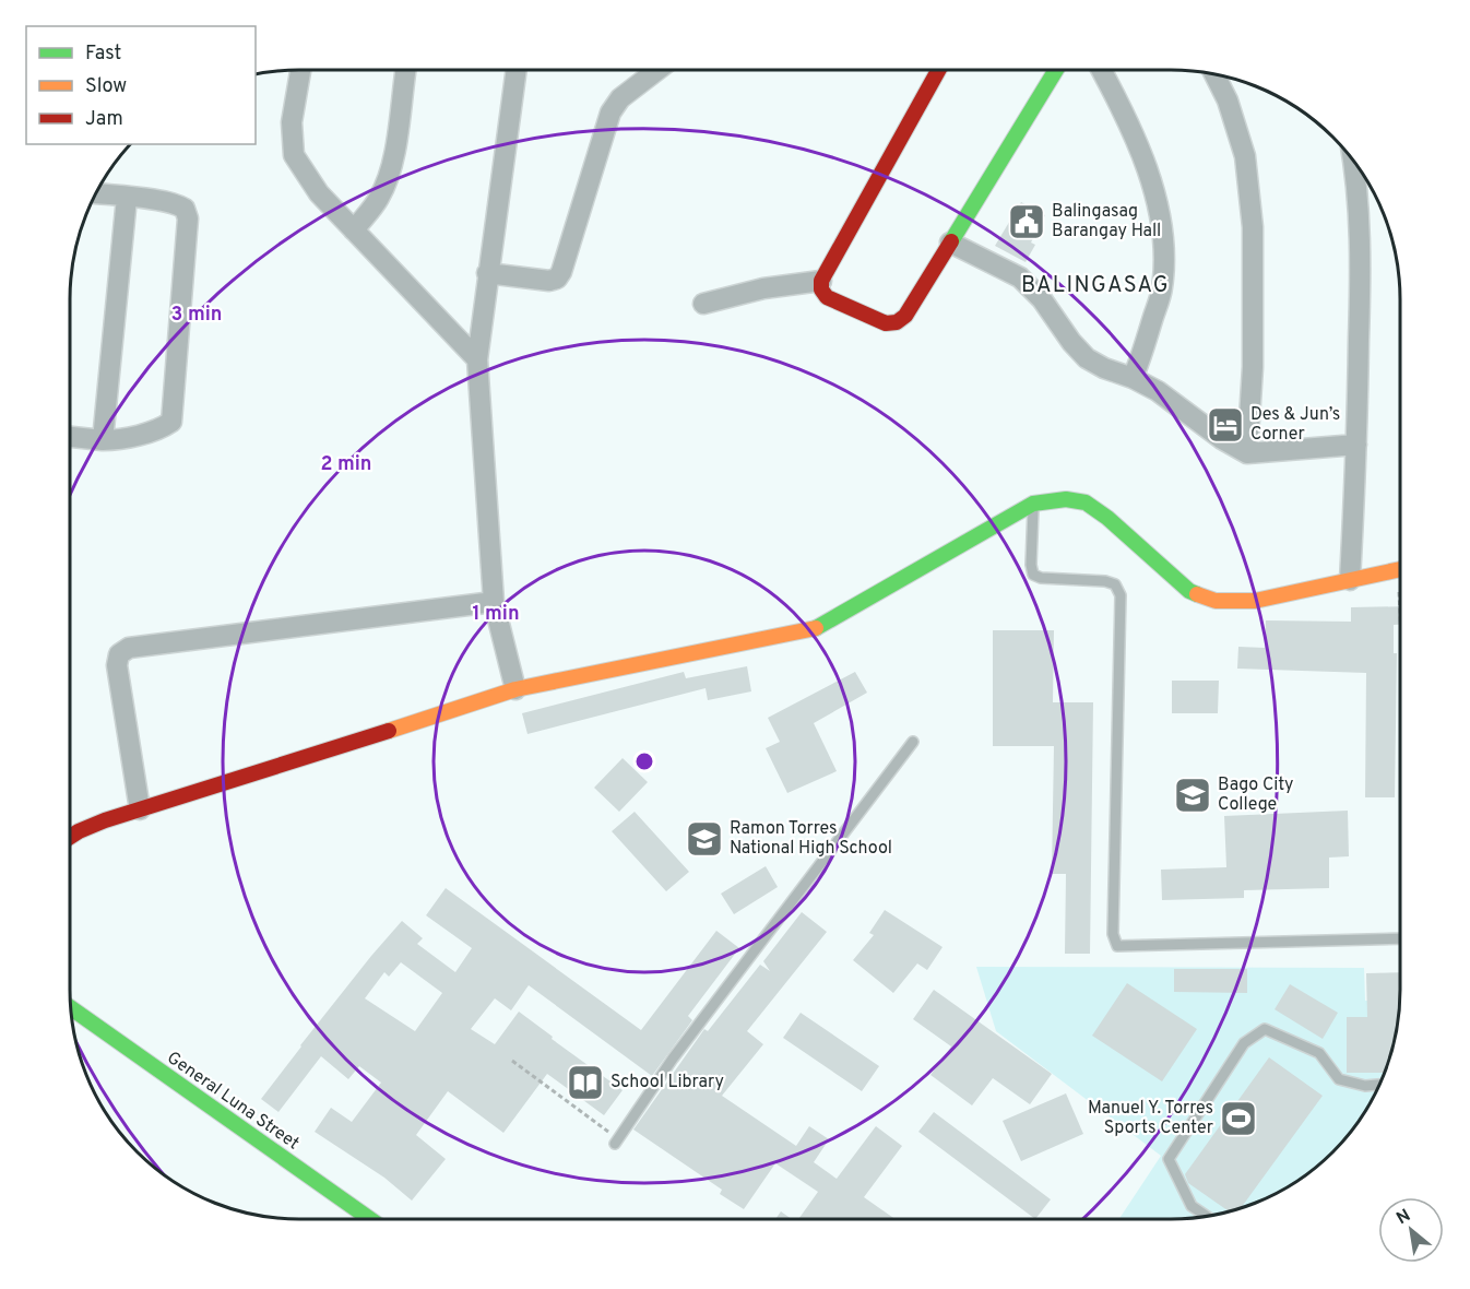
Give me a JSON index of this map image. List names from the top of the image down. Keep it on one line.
{"streets":{"street":["General Luna Street"]},"districts":["BALINGASAG"],"places":{"public building":["Balingasag Barangay Hall"],"hotel":["Des & Jun’s Corner"],"school or university":["Bago City College","Ramon Torres National High School"],"library":["School Library"],"sports":["Manuel Y. Torres Sports Center"]},"legend":["Fast","Slow","Jam"],"north":"top left","rings":["3 min","2 min","1 min"]}
